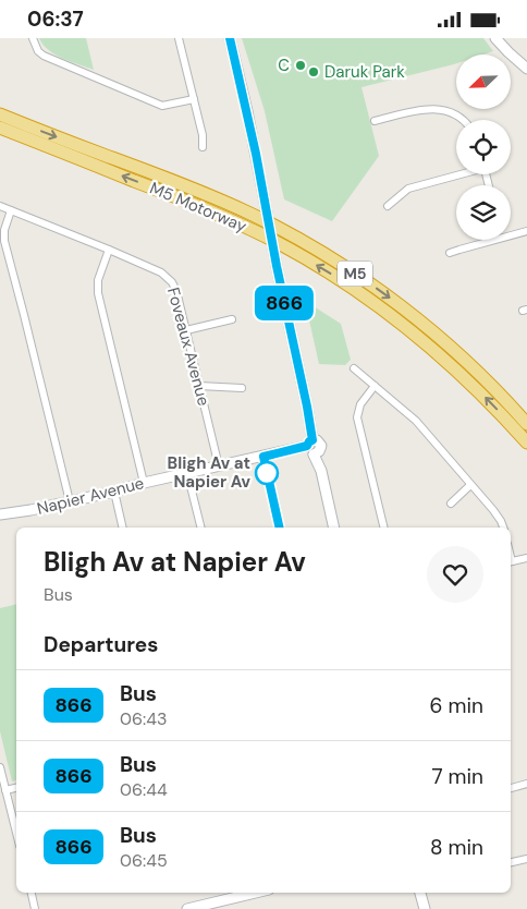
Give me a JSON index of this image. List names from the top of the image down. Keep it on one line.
{"streets":{"highway":["M5 Motorway","M5"],"main road":["Napier Avenue"],"street":["Foveaux Avenue"]},"crossings":[["Foveaux Avenue","Napier Avenue"]],"places":["C","Daruk Park","Bligh Av at Napier Av"],"lines":["bus line 866"],"north":"bottom left","page":{"status":"06:37","on_map":"866","heading":[["Bligh Av at Napier Av","Bus"],"Departures"],"list":[{"mark":"866","name":"Bus","note":"06:43","value":"6 min"},{"mark":"866","name":"Bus","note":"06:44","value":"7 min"},{"mark":"866","name":"Bus","note":"06:45","value":"8 min"}]}}
